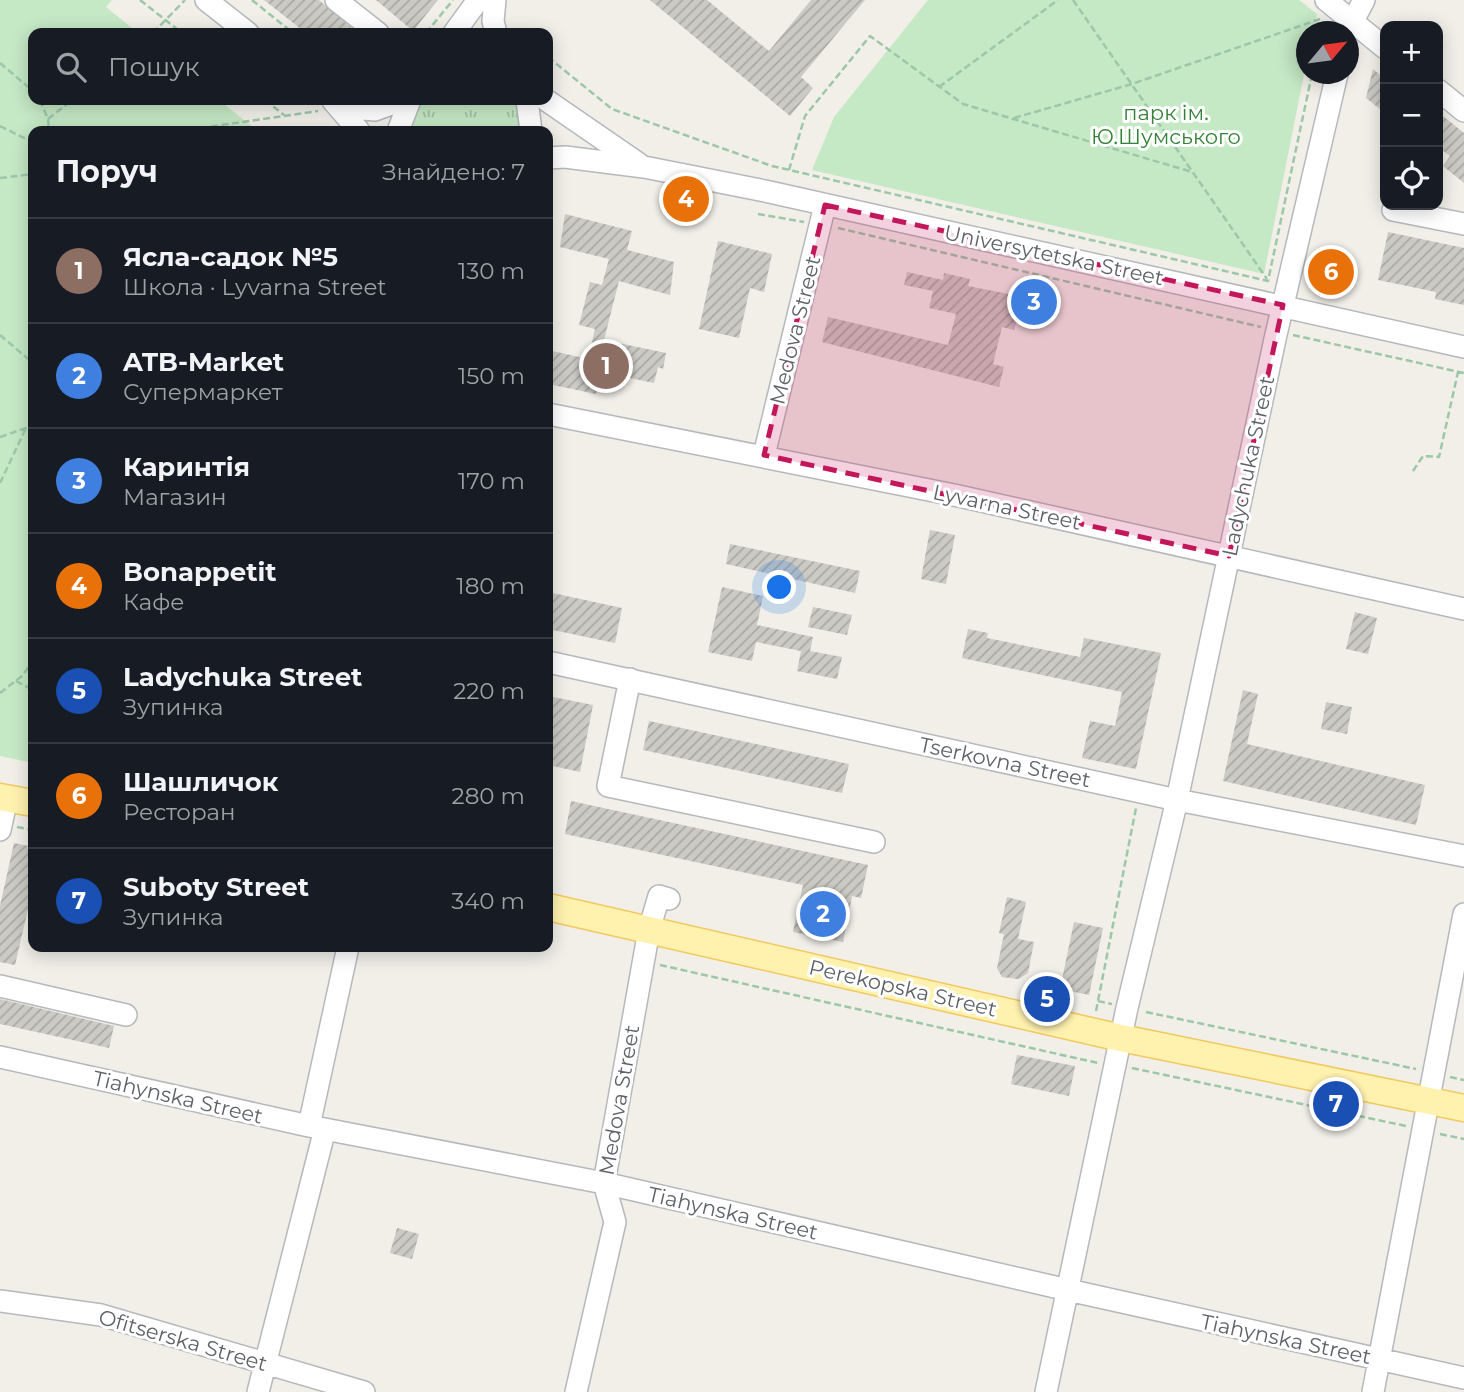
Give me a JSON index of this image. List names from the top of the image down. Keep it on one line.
{"streets":{"main road":["Perekopska Street"],"street":["Universytetska Street","Medova Street","Ladychuka Street","Lyvarna Street","Tserkovna Street","Tiahynska Street","Ofitserska Street"]},"crossings":[["Universytetska Street","Medova Street"],["Universytetska Street","Ladychuka Street"],["Medova Street","Lyvarna Street"],["Medova Street","Perekopska Street"],["Medova Street","Tiahynska Street"],["Ladychuka Street","Lyvarna Street"],["Ladychuka Street","Tserkovna Street"],["Ladychuka Street","Perekopska Street"],["Ladychuka Street","Tiahynska Street"]],"parks":["парк ім. Ю.Шумського"],"north":"top right","page":{"map_buttons":["+","−"],"search":"Пошук","heading":["Поруч","Знайдено: 7"],"pins":["4","6","3","1","2","5","7"],"list":[{"mark":"1","name":"Ясла-садок №5","note":"Школа · Lyvarna Street","value":"130 m"},{"mark":"2","name":"ATB-Market","note":"Супермаркет","value":"150 m"},{"mark":"3","name":"Каринтія","note":"Магазин","value":"170 m"},{"mark":"4","name":"Bonappetit","note":"Кафе","value":"180 m"},{"mark":"5","name":"Ladychuka Street","note":"Зупинка","value":"220 m"},{"mark":"6","name":"Шашличок","note":"Ресторан","value":"280 m"},{"mark":"7","name":"Suboty Street","note":"Зупинка","value":"340 m"}]}}
